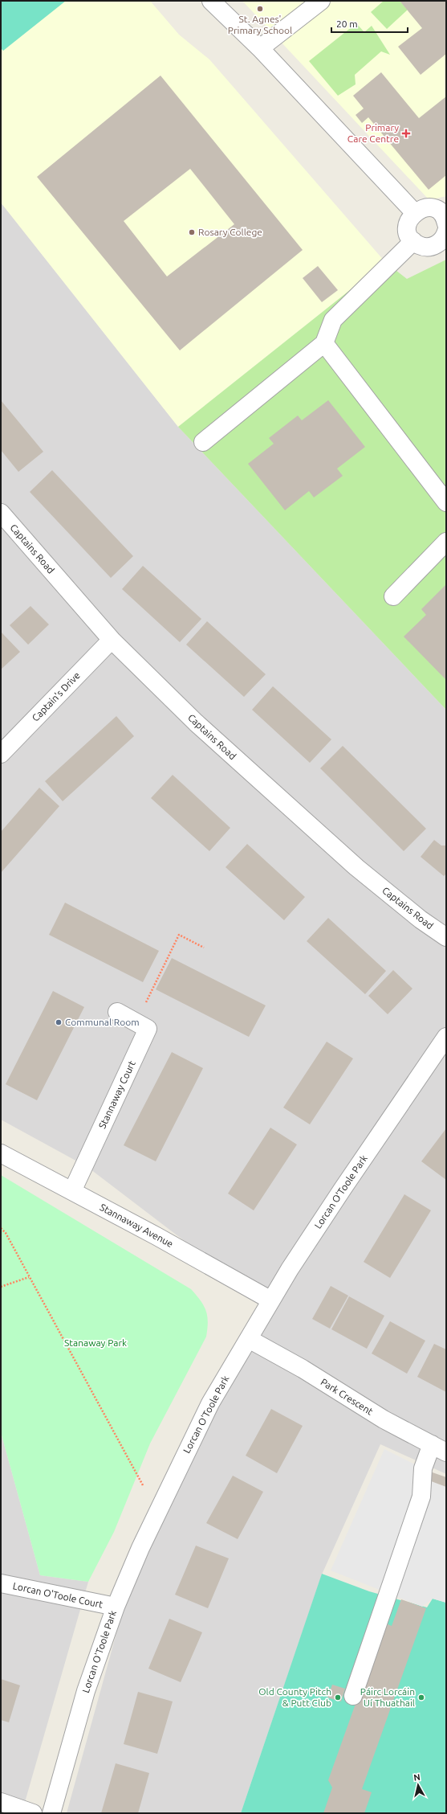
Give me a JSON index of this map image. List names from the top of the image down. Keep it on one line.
{"streets":{"street":["Captains Road","Captain's Drive","Stannaway Court","Lorcan O'Toole Park","Stannaway Avenue","Park Crescent","Lorcan O'Toole Court"]},"crossings":[["Captains Road","Captain's Drive"],["Stannaway Court","Stannaway Avenue"],["Lorcan O'Toole Park","Stannaway Avenue"],["Lorcan O'Toole Park","Park Crescent"],["Lorcan O'Toole Park","Lorcan O'Toole Court"]],"parks":["Stanaway Park"],"places":{"other":["St. Agnes' Primary School","Rosary College","Communal Room","Old County Pitch & Putt Club","Páirc Lorcáin Uí Thuathail"],"health":["Primary Care Centre"]},"scale_bar":"20 m","north":"top"}
